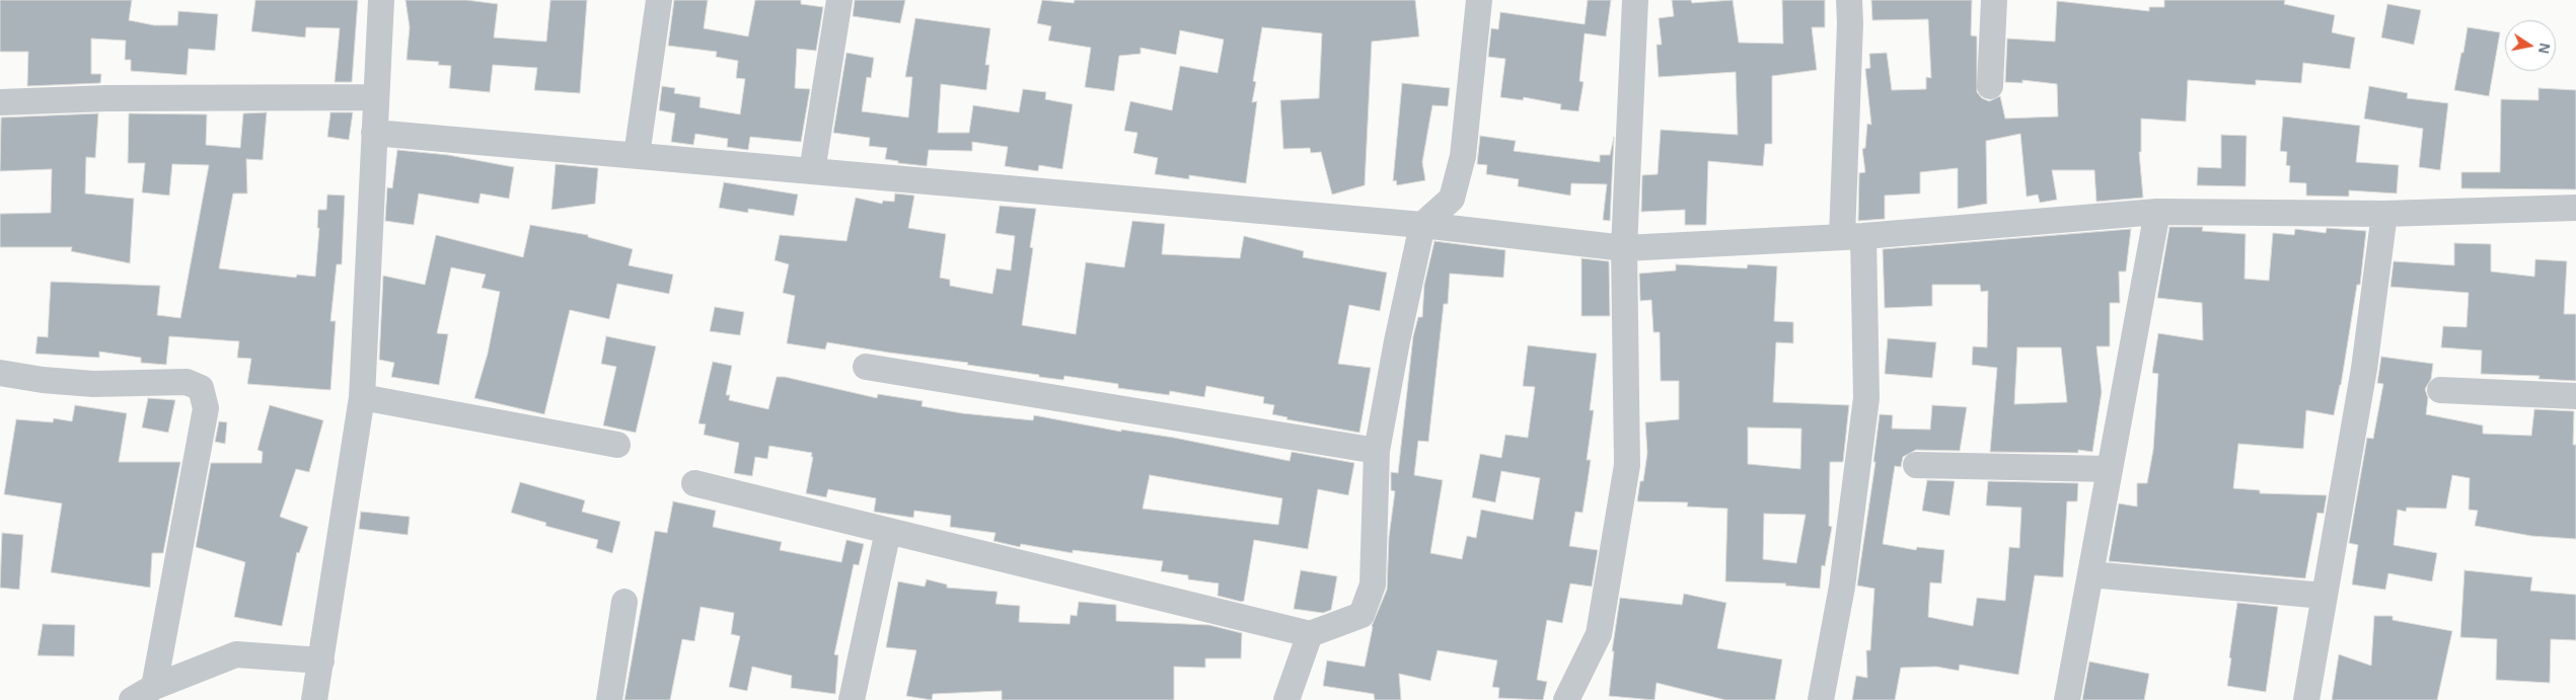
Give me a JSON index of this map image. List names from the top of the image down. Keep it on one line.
{"north":"right"}
